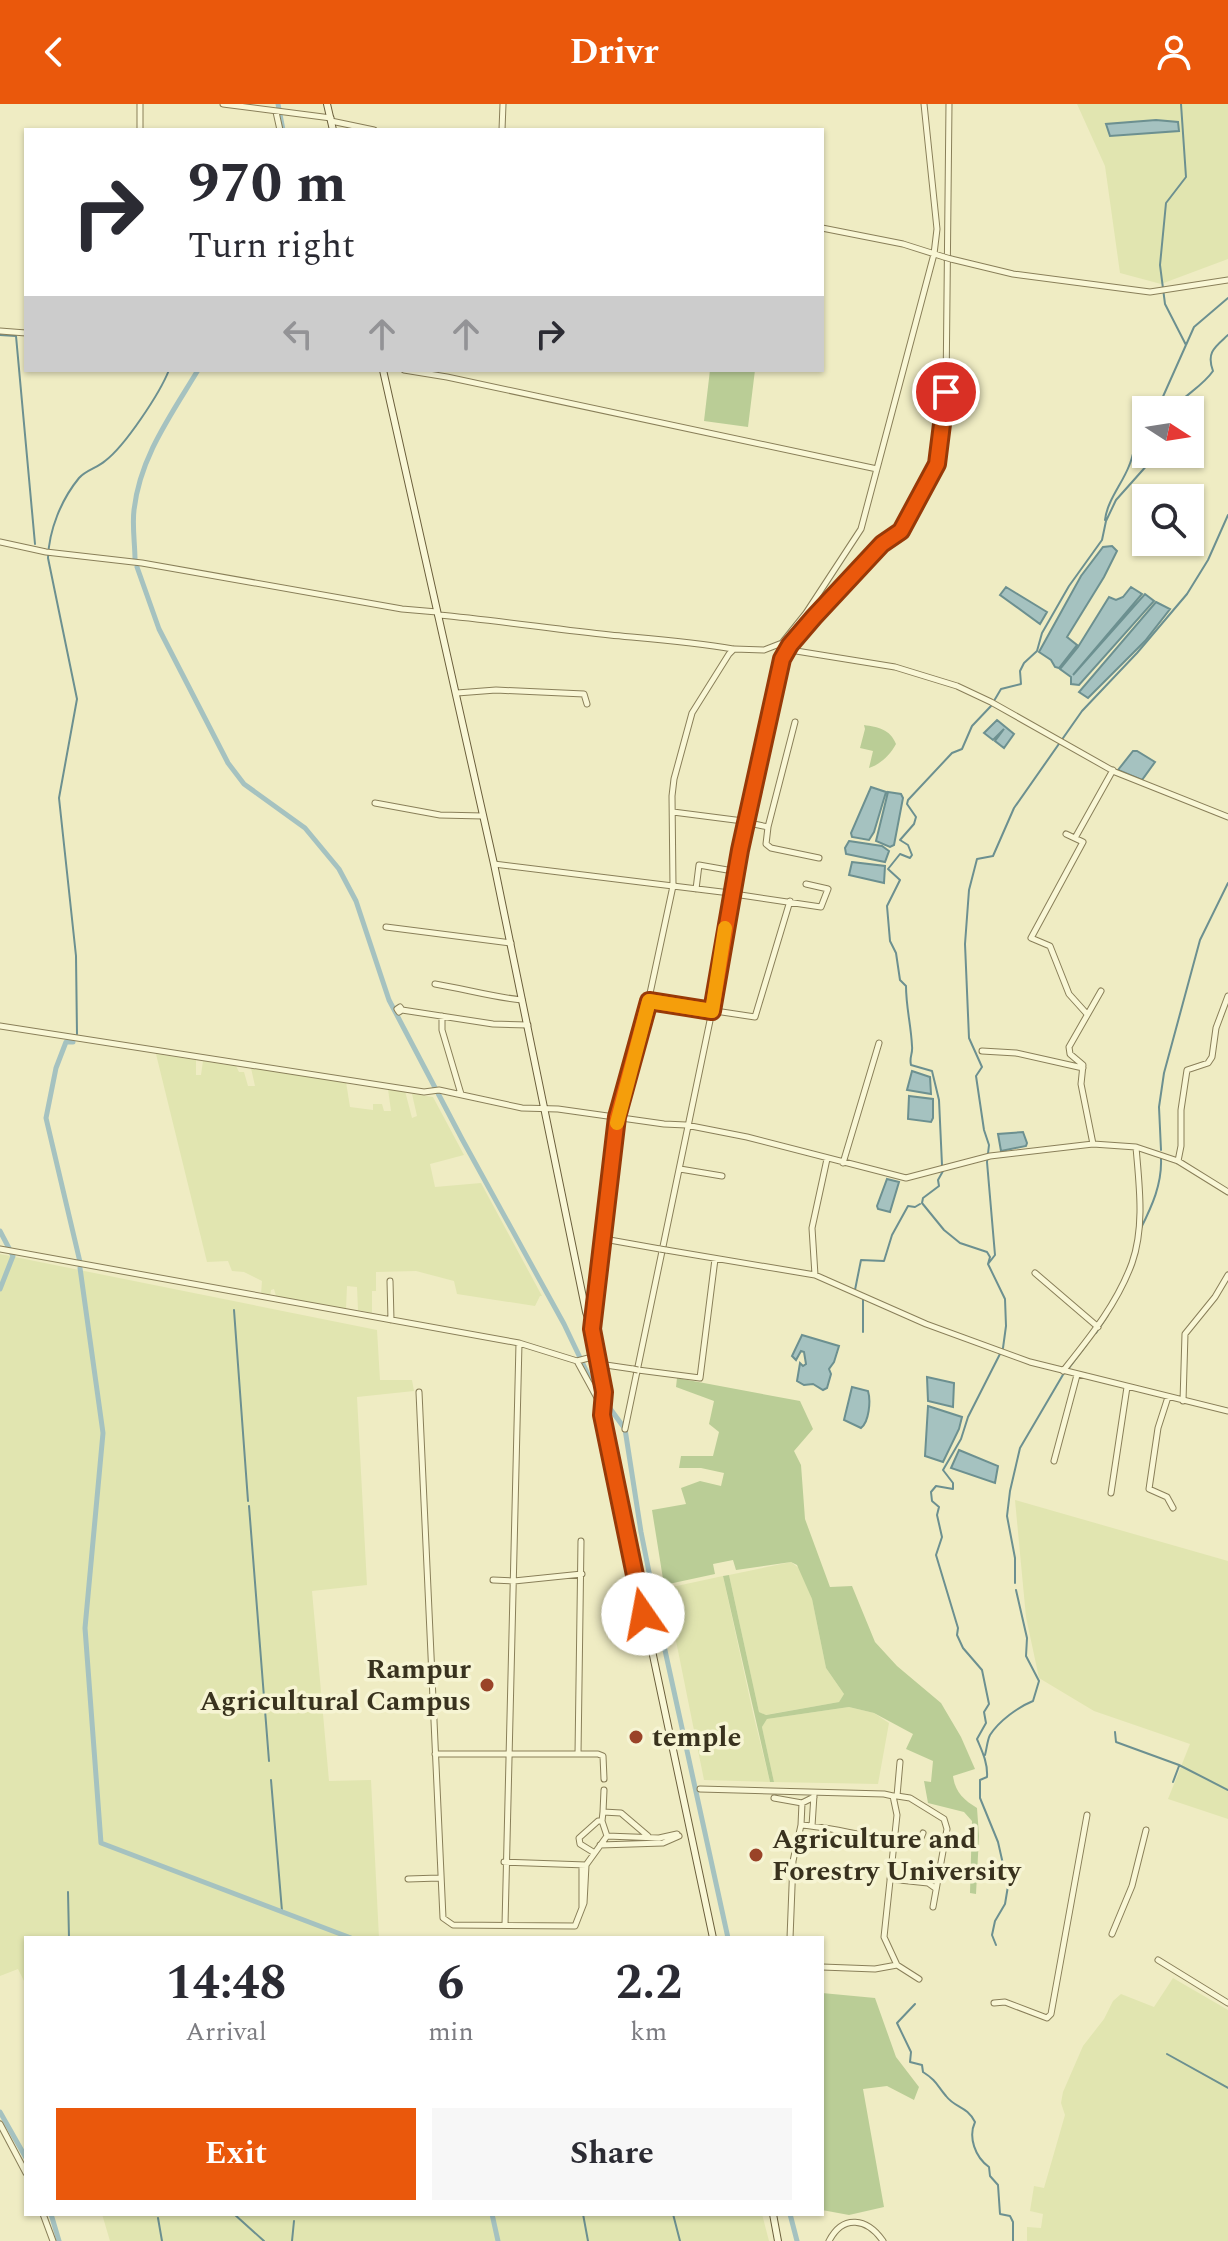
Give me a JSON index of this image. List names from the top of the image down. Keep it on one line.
{"places":["Rampur Agricultural Campus","temple","Agriculture and Forestry University"],"north":"right","page":{"header":"Drivr","turn":["970 m","Turn right"],"eta":["14:48","Arrival","6","min","2.2","km"],"buttons":["Exit","Share"]}}
